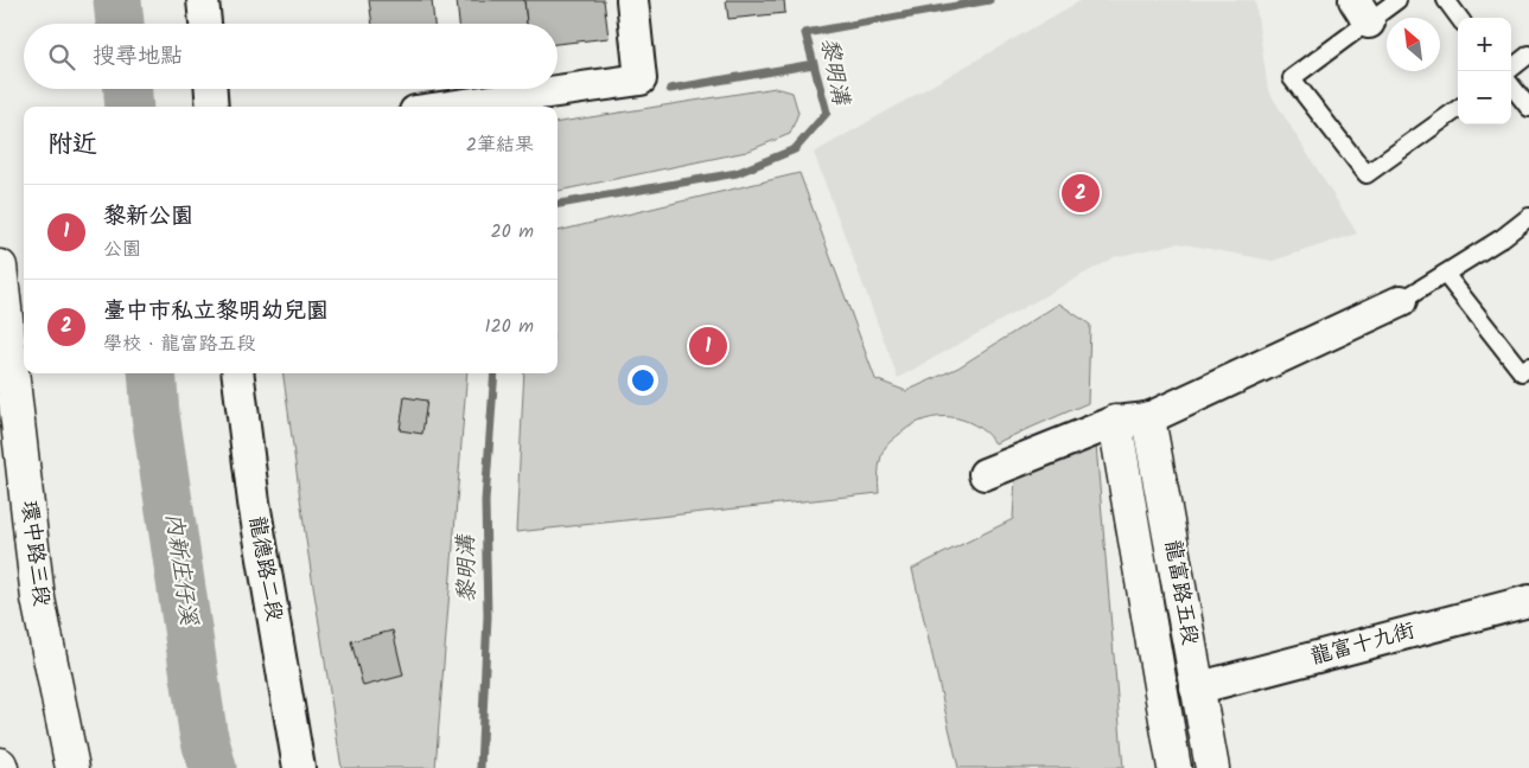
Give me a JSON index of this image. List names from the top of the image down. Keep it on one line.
{"streets":{"street":["環中路三段","龍德路二段","龍富路五段","龍富十九街"]},"crossings":[["龍富路五段","龍富十九街"]],"water":["黎明溝","內新庄仔溪"],"north":"top left","page":{"map_buttons":["+","−"],"search":"搜尋地點","heading":["附近","2筆結果"],"pins":["2","1"],"list":[{"mark":"1","name":"黎新公園","note":"公園","value":"20 m"},{"mark":"2","name":"臺中市私立黎明幼兒園","note":"學校 · 龍富路五段","value":"120 m"}]}}
